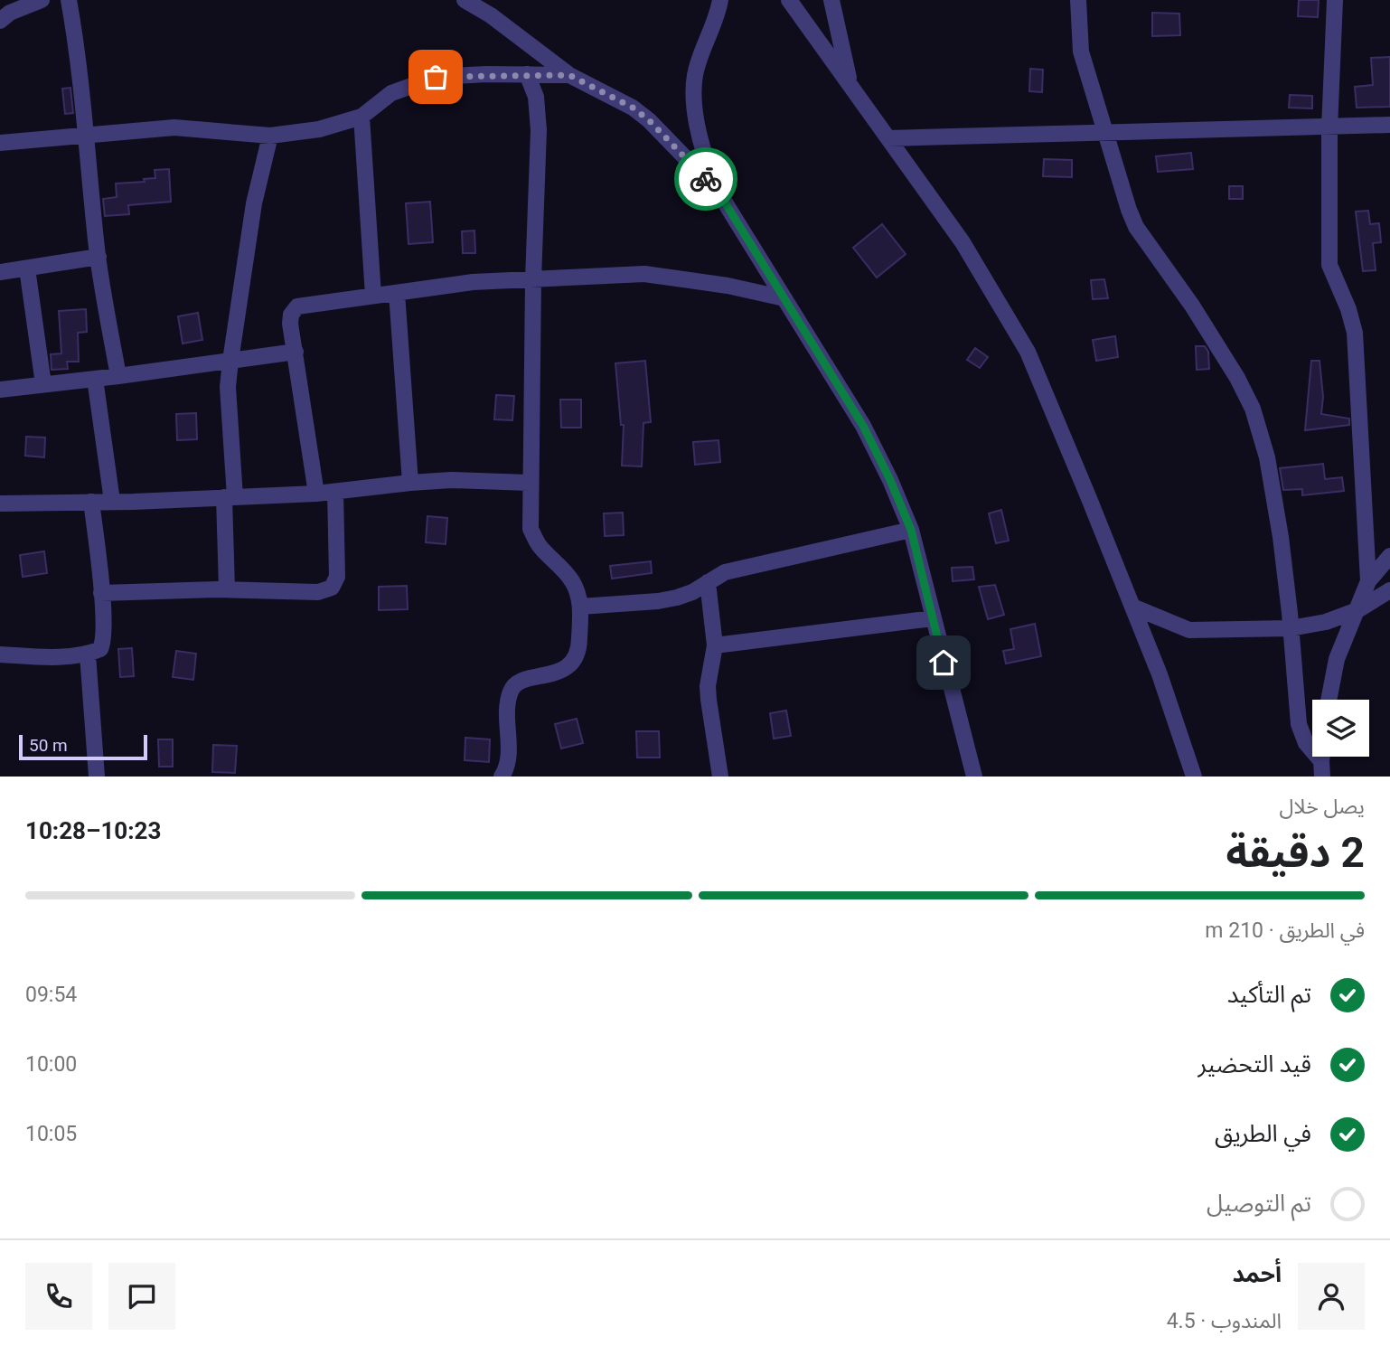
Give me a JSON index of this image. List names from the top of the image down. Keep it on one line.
{"scale_bar":"50 m","page":{"scale":"50 m","heading":["2 دقيقة","يصل خلال","10:23–10:28"],"panel":["أحمد","المندوب · 4.5"],"bar":"في الطريق · 210 m","list":[["تم التأكيد","09:54"],["قيد التحضير","10:00"],["في الطريق","10:05"],"تم التوصيل"]}}
